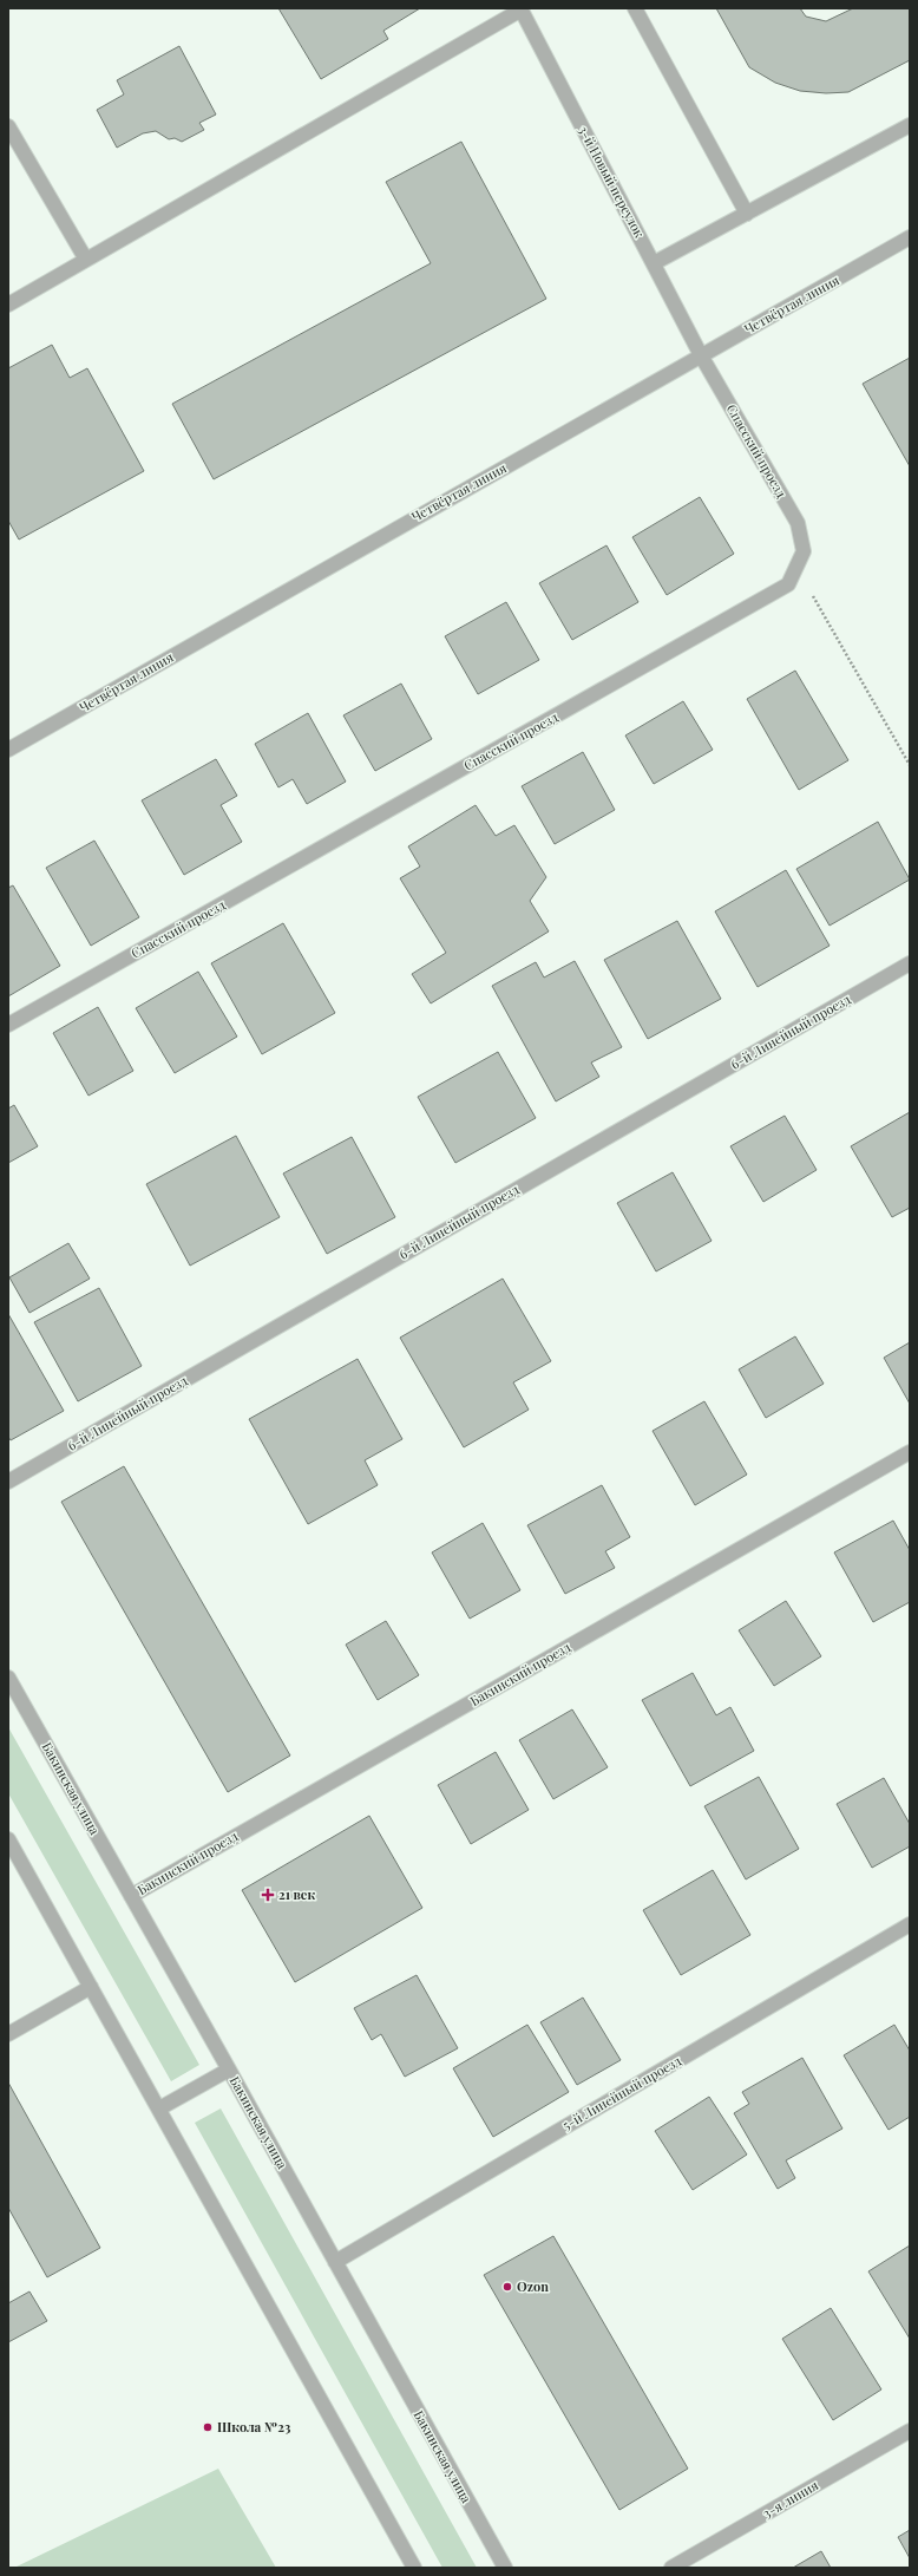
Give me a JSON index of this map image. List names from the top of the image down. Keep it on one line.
{"streets":{"street":["3-й Новый переулок","Четвёртая линия","Спасский проезд","6-й Линейный проезд","Бакинский проезд","Бакинская улица","5-й Линейный проезд","3-я линия"]},"crossings":[["3-й Новый переулок","Четвёртая линия"],["3-й Новый переулок","Спасский проезд"],["Четвёртая линия","Спасский проезд"],["Бакинский проезд","Бакинская улица"],["Бакинская улица","5-й Линейный проезд"]],"places":{"health":["21 век"],"other":["Ozon","Школа №23"]}}
